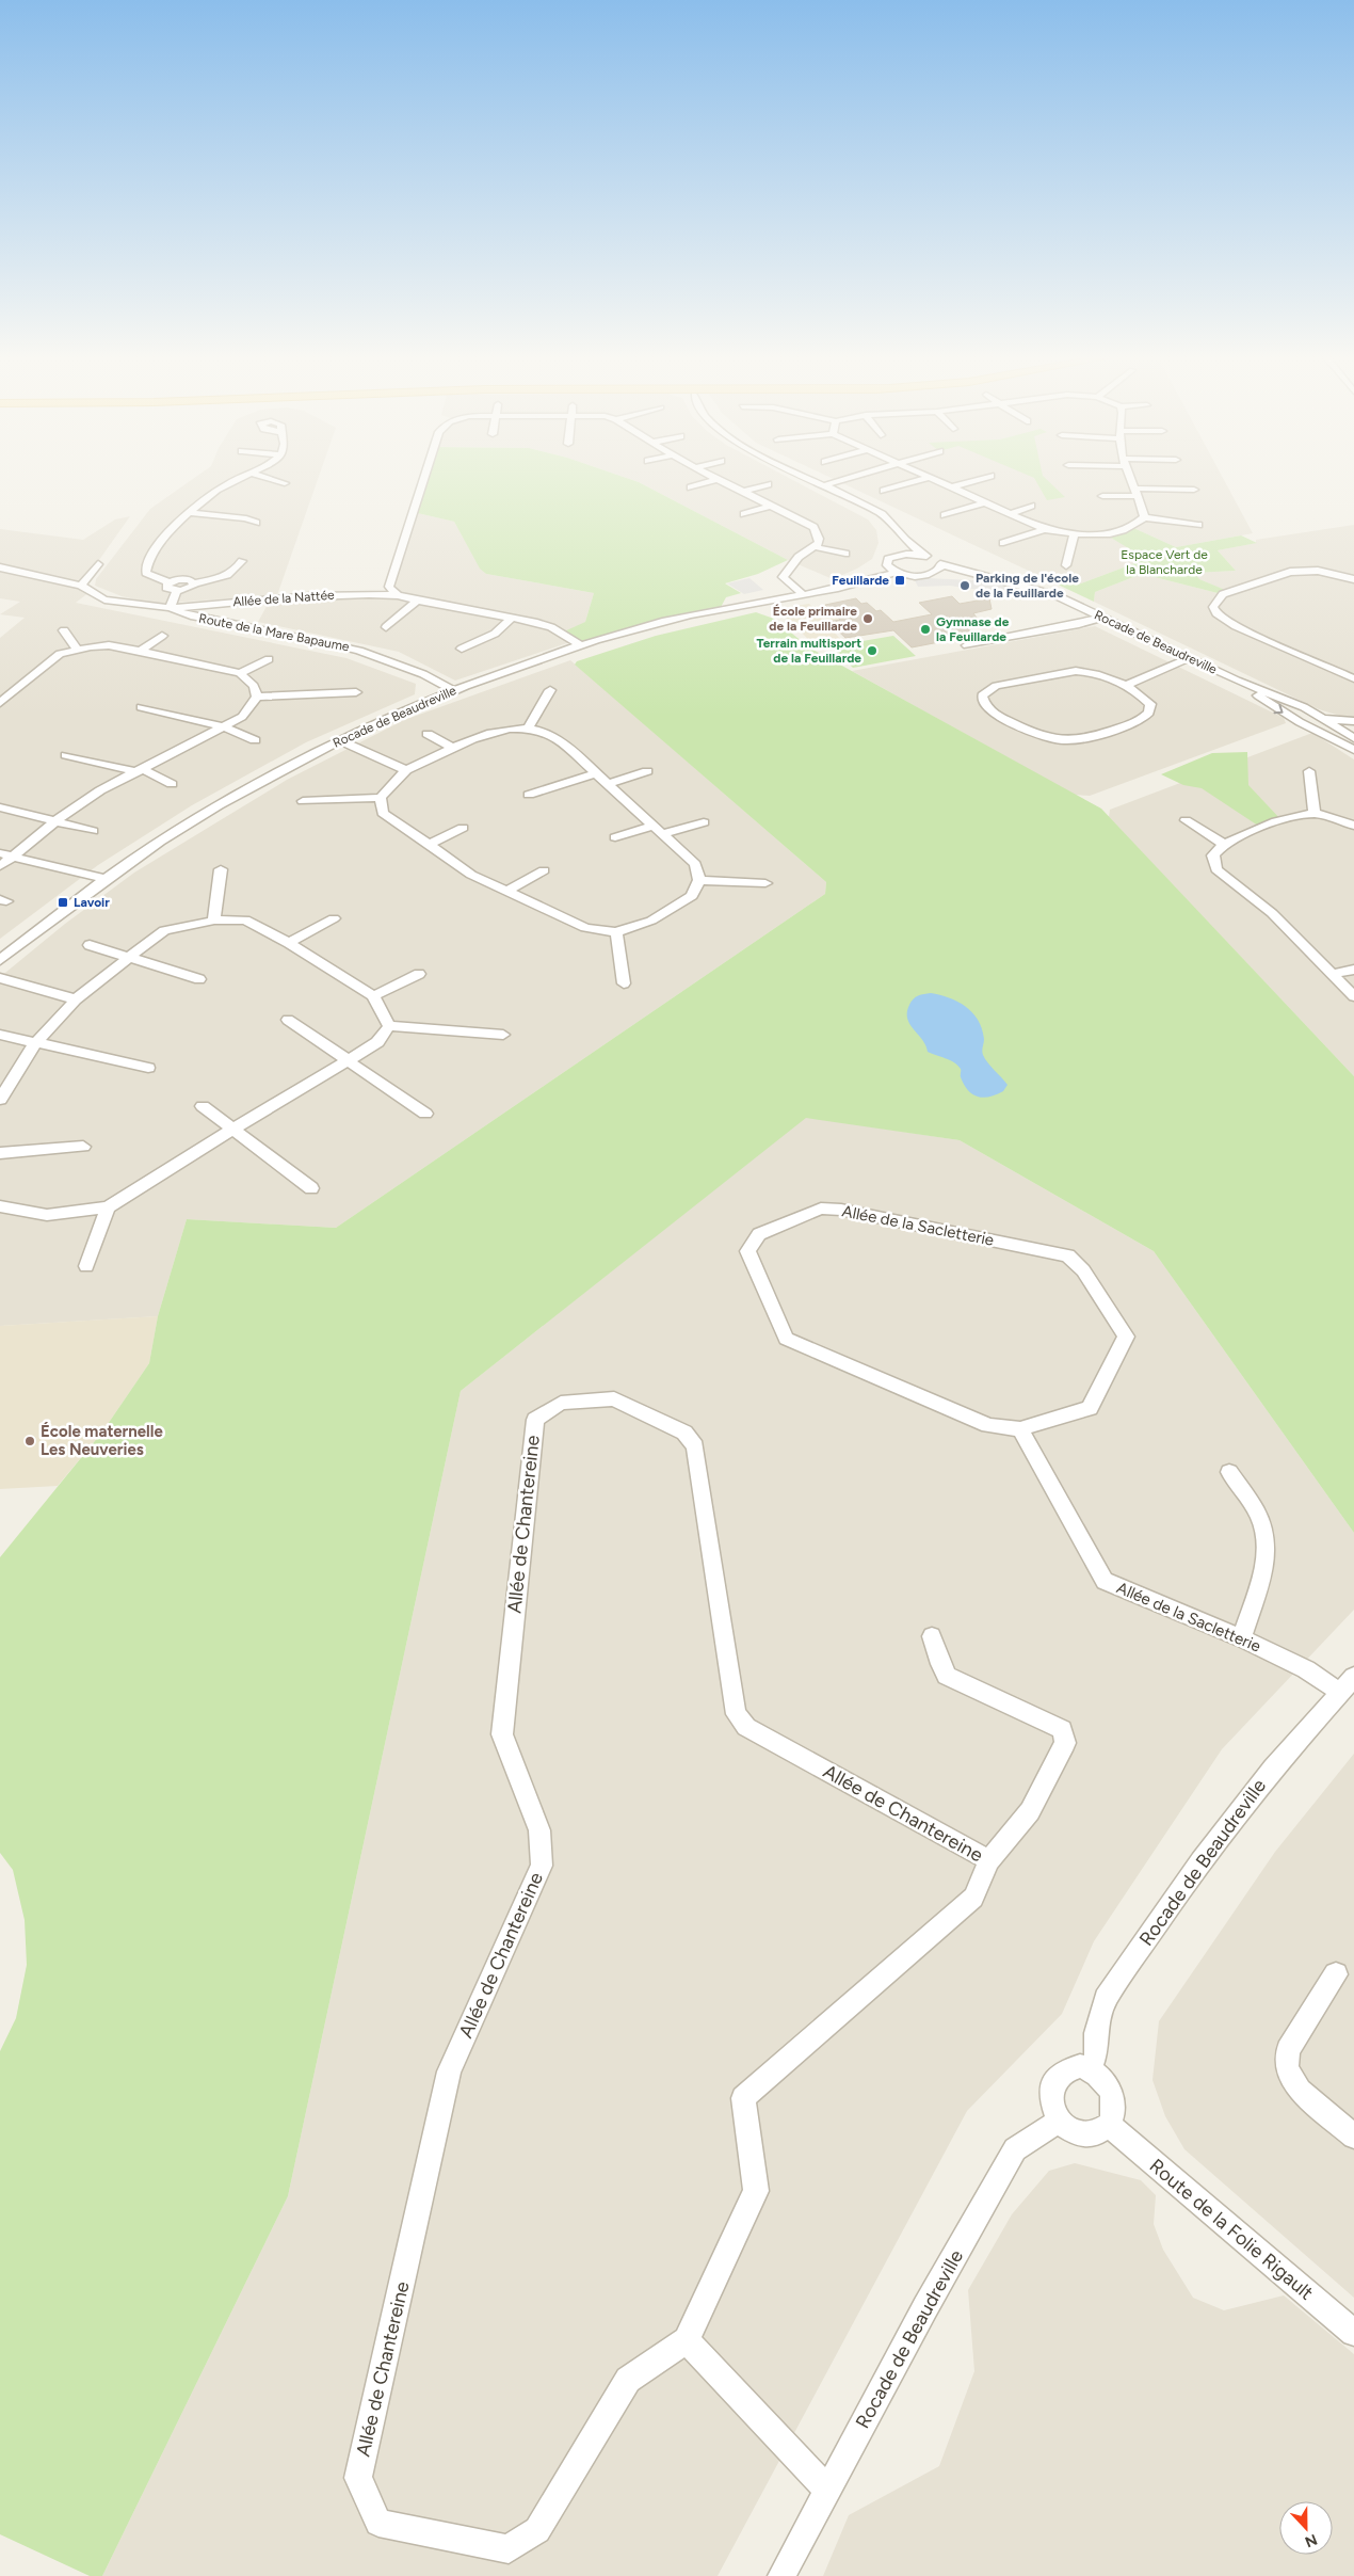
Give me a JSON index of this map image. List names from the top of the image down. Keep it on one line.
{"streets":{"street":["Allée de la Nattée","Route de la Mare Bapaume","Rocade de Beaudreville","Allée de la Sacletterie","Allée de Chantereine","Route de la Folie Rigault"]},"crossings":[["Allée de la Nattée","Route de la Mare Bapaume"],["Allée de la Nattée","Rocade de Beaudreville"],["Route de la Mare Bapaume","Rocade de Beaudreville"],["Rocade de Beaudreville","Allée de la Sacletterie"],["Rocade de Beaudreville","Route de la Folie Rigault"]],"parks":["Espace Vert de la Blancharde"],"places":{"transit":["Feuillarde","Lavoir"],"other":["Parking de l'école de la Feuillarde","École primaire de la Feuillarde","Gymnase de la Feuillarde","Terrain multisport de la Feuillarde","École maternelle Les Neuveries"]},"north":"bottom"}
